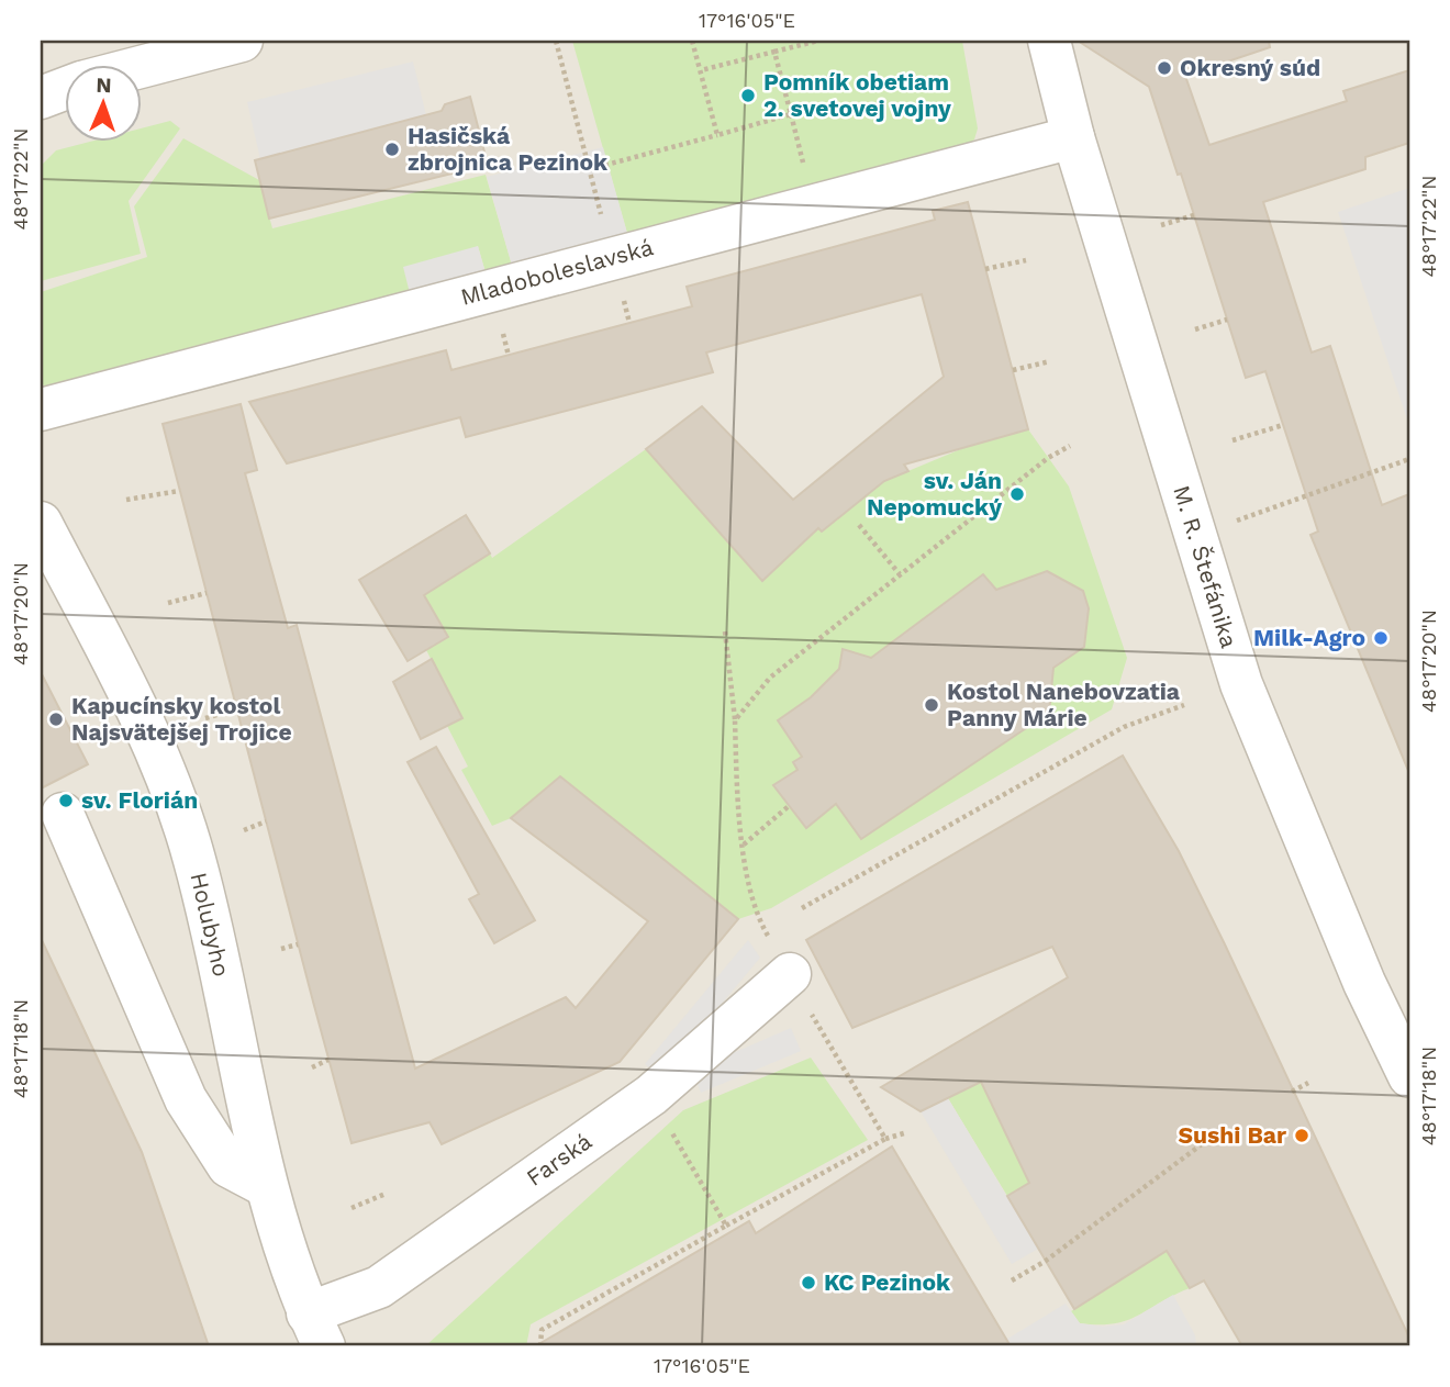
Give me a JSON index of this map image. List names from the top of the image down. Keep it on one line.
{"streets":{"street":["Mladoboleslavská","M. R. Štefánika","Holubyho","Farská"]},"crossings":[["Mladoboleslavská","M. R. Štefánika"],["Holubyho","Farská"]],"places":["Okresný súd","Pomník obetiam 2. svetovej vojny","Hasičská zbrojnica Pezinok","sv. Ján Nepomucký","Milk-Agro","Kostol Nanebovzatia Panny Márie","Kapucínsky kostol Najsvätejšej Trojice","sv. Florián","Sushi Bar","KC Pezinok"],"north":"top","coordinates":["17°16'05\"E","48°17'22\"N","48°17'20\"N","48°17'18\"N"]}
